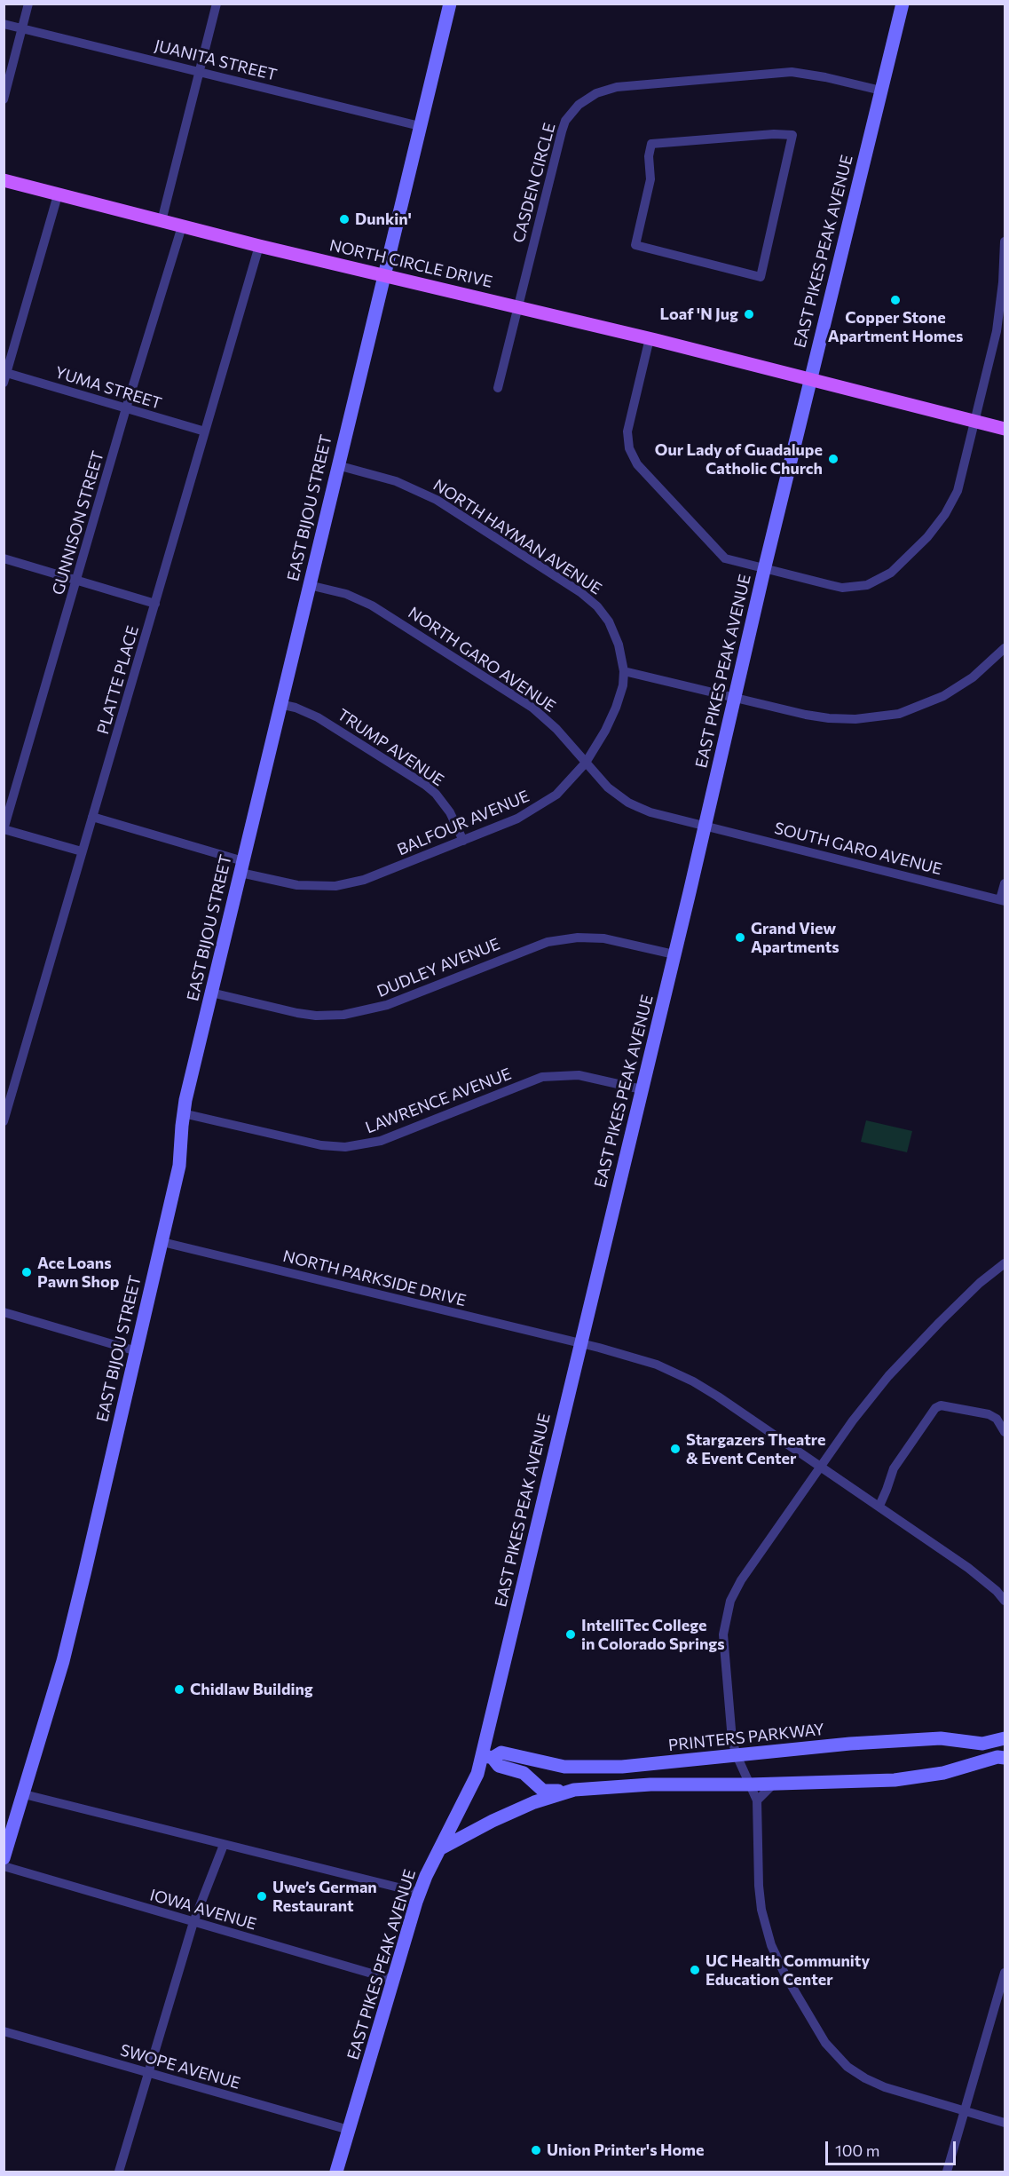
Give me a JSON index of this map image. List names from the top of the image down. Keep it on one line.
{"streets":{"main road":["EAST PIKES PEAK AVENUE","NORTH CIRCLE DRIVE","EAST BIJOU STREET","PRINTERS PARKWAY"],"street":["JUANITA STREET","CASDEN CIRCLE","YUMA STREET","GUNNISON STREET","NORTH HAYMAN AVENUE","NORTH GARO AVENUE","PLATTE PLACE","TRUMP AVENUE","BALFOUR AVENUE","SOUTH GARO AVENUE","DUDLEY AVENUE","LAWRENCE AVENUE","NORTH PARKSIDE DRIVE","IOWA AVENUE","SWOPE AVENUE"]},"crossings":[["JUANITA STREET","EAST BIJOU STREET"],["CASDEN CIRCLE","EAST PIKES PEAK AVENUE"],["CASDEN CIRCLE","NORTH CIRCLE DRIVE"],["EAST PIKES PEAK AVENUE","NORTH CIRCLE DRIVE"],["EAST PIKES PEAK AVENUE","NORTH GARO AVENUE"],["EAST PIKES PEAK AVENUE","SOUTH GARO AVENUE"],["EAST PIKES PEAK AVENUE","DUDLEY AVENUE"],["EAST PIKES PEAK AVENUE","LAWRENCE AVENUE"],["EAST PIKES PEAK AVENUE","NORTH PARKSIDE DRIVE"],["EAST PIKES PEAK AVENUE","PRINTERS PARKWAY"],["EAST PIKES PEAK AVENUE","IOWA AVENUE"],["EAST PIKES PEAK AVENUE","SWOPE AVENUE"],["NORTH CIRCLE DRIVE","EAST BIJOU STREET"],["NORTH CIRCLE DRIVE","GUNNISON STREET"],["NORTH CIRCLE DRIVE","PLATTE PLACE"],["YUMA STREET","GUNNISON STREET"],["YUMA STREET","PLATTE PLACE"],["EAST BIJOU STREET","NORTH HAYMAN AVENUE"],["EAST BIJOU STREET","NORTH GARO AVENUE"],["EAST BIJOU STREET","TRUMP AVENUE"],["EAST BIJOU STREET","BALFOUR AVENUE"],["EAST BIJOU STREET","DUDLEY AVENUE"],["EAST BIJOU STREET","LAWRENCE AVENUE"],["EAST BIJOU STREET","NORTH PARKSIDE DRIVE"],["NORTH HAYMAN AVENUE","BALFOUR AVENUE"],["NORTH GARO AVENUE","BALFOUR AVENUE"],["NORTH GARO AVENUE","SOUTH GARO AVENUE"],["PLATTE PLACE","BALFOUR AVENUE"],["TRUMP AVENUE","BALFOUR AVENUE"]],"places":["Dunkin'","Copper Stone Apartment Homes","Loaf 'N Jug","Our Lady of Guadalupe Catholic Church","Grand View Apartments","Ace Loans Pawn Shop","Stargazers Theatre & Event Center","IntelliTec College in Colorado Springs","Chidlaw Building","Uwe’s German Restaurant","UC Health Community Education Center","Union Printer's Home"],"scale_bar":"100 m"}
